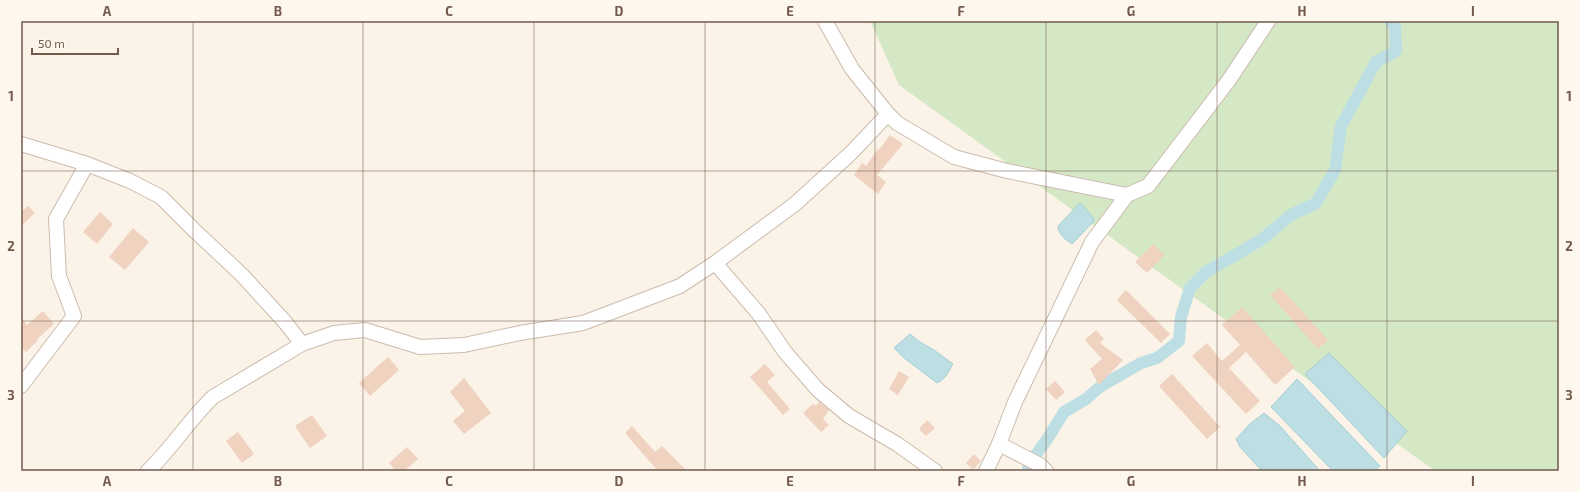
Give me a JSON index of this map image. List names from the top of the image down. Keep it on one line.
{"scale_bar":"50 m","grid":{"columns":["A","B","C","D","E","F","G","H","I"],"rows":["1","2","3"]}}
